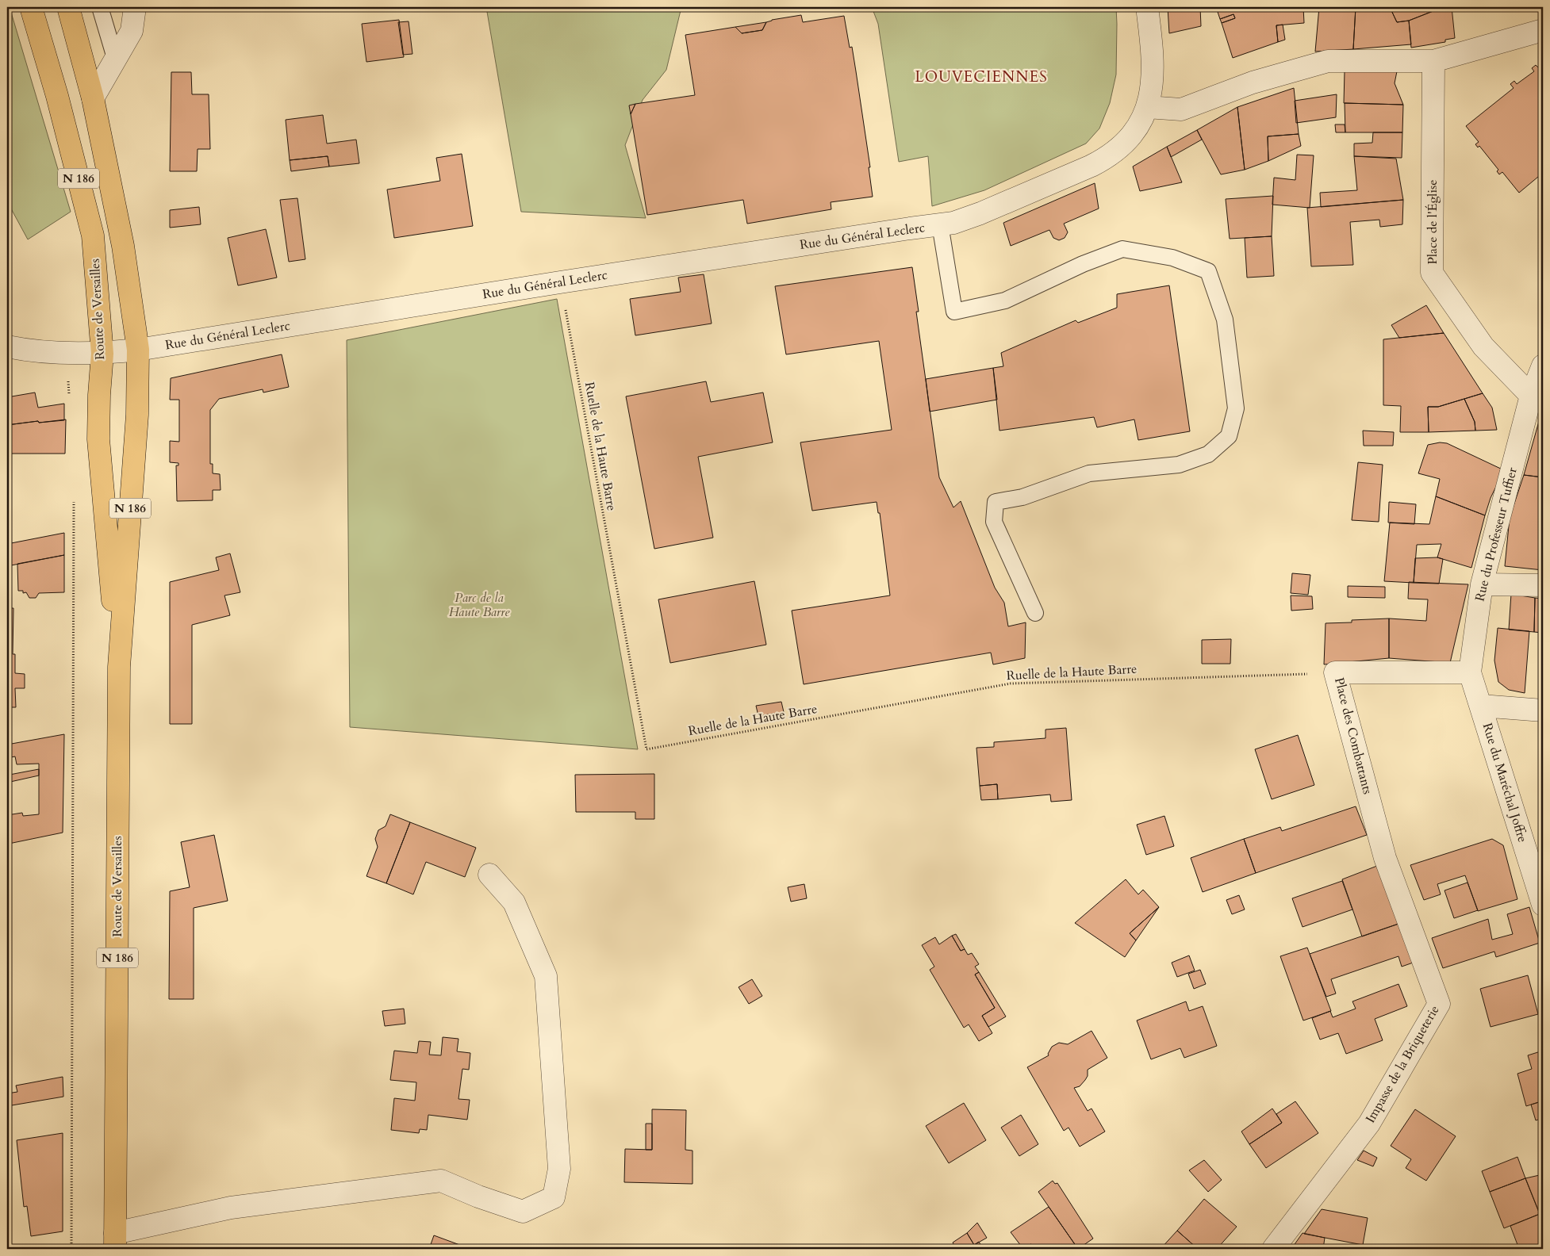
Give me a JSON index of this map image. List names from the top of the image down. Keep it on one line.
{"streets":{"main road":["N 186","Route de Versailles"],"street":["Place de l'Église","Rue du Général Leclerc","Rue du Professeur Tuffier","Place des Combattants","Rue du Maréchal Joffre","Impasse de la Briqueterie"],"path":["Ruelle de la Haute Barre"]},"crossings":[["Place de l'Église","Rue du Professeur Tuffier"],["Rue du Général Leclerc","Route de Versailles"],["Rue du Général Leclerc","Ruelle de la Haute Barre"],["Ruelle de la Haute Barre","Place des Combattants"],["Rue du Professeur Tuffier","Place des Combattants"],["Rue du Professeur Tuffier","Rue du Maréchal Joffre"],["Place des Combattants","Impasse de la Briqueterie"]],"districts":["LOUVECIENNES"],"parks":["Parc de la Haute Barre"]}
